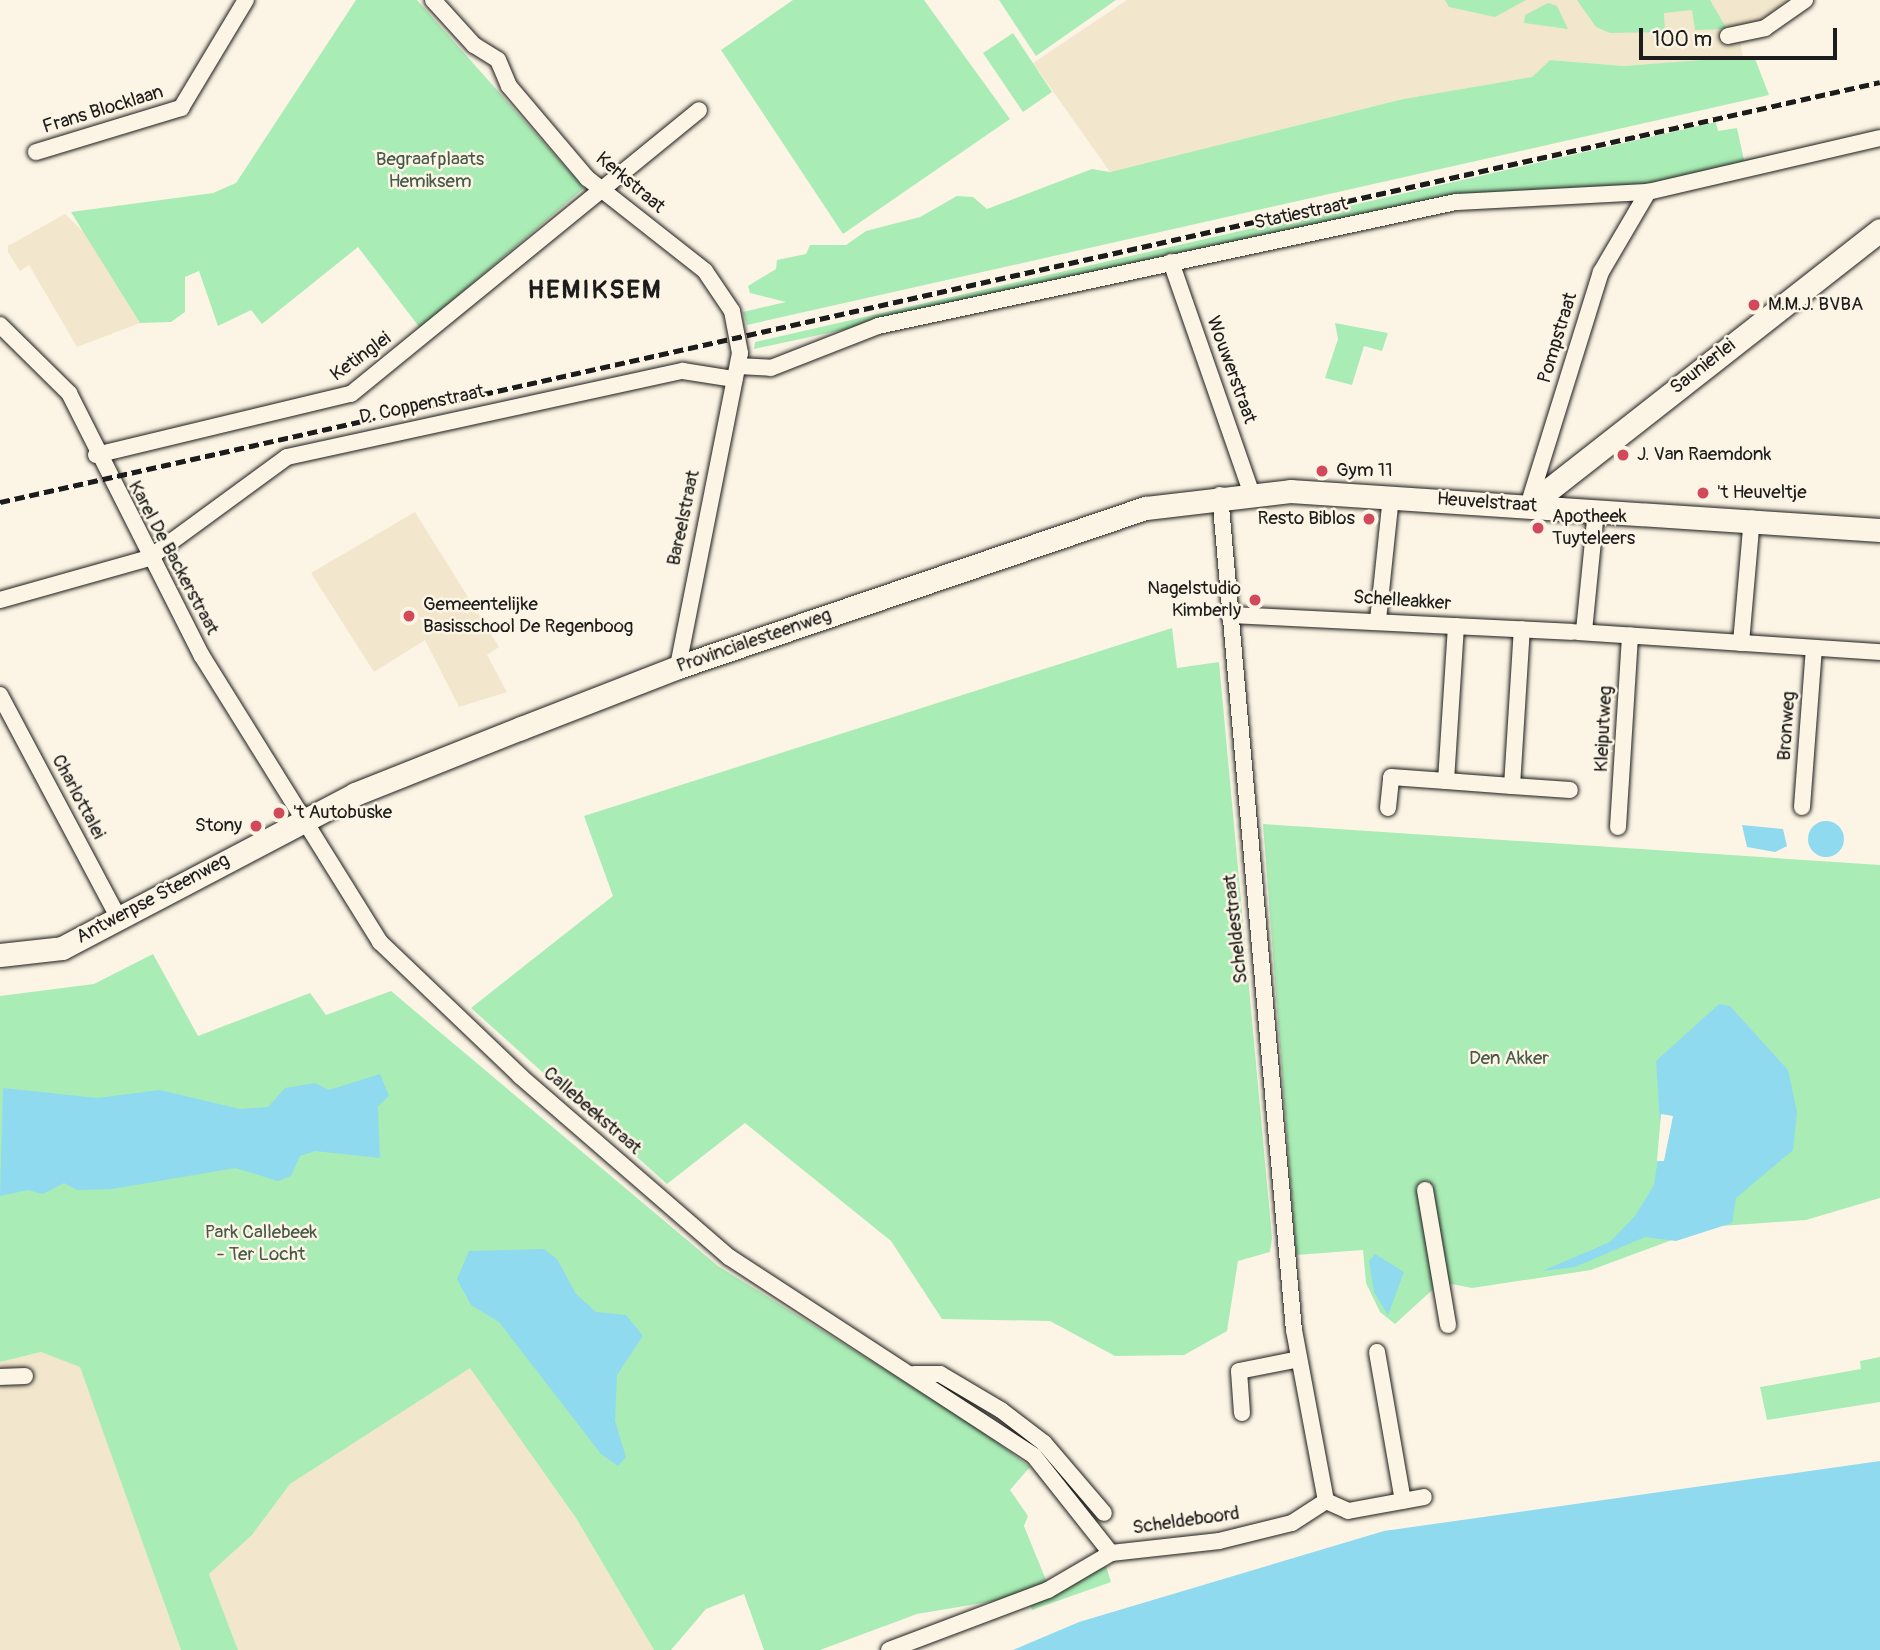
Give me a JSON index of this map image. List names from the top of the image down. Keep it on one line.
{"streets":{"main road":["Saunierlei","Heuvelstraat","Provincialesteenweg","Antwerpse Steenweg"],"street":["Frans Blocklaan","Kerkstraat","Statiestraat","Pompstraat","Ketinglei","Wouwerstraat","D. Coppenstraat","Bareelstraat","Karel De Backerstraat","Schelleakker","Bronweg","Kleiputweg","Charlottalei","Scheldestraat","Callebeekstraat","Scheldeboord"]},"crossings":[["Kerkstraat","Statiestraat"],["Kerkstraat","Ketinglei"],["Kerkstraat","D. Coppenstraat"],["Kerkstraat","Bareelstraat"],["Statiestraat","Pompstraat"],["Statiestraat","Wouwerstraat"],["Statiestraat","D. Coppenstraat"],["Statiestraat","Bareelstraat"],["Pompstraat","Saunierlei"],["Pompstraat","Heuvelstraat"],["Ketinglei","Karel De Backerstraat"],["Saunierlei","Heuvelstraat"],["Wouwerstraat","Heuvelstraat"],["D. Coppenstraat","Bareelstraat"],["D. Coppenstraat","Karel De Backerstraat"],["Heuvelstraat","Provincialesteenweg"],["Heuvelstraat","Scheldestraat"],["Bareelstraat","Provincialesteenweg"],["Karel De Backerstraat","Provincialesteenweg"],["Karel De Backerstraat","Antwerpse Steenweg"],["Karel De Backerstraat","Callebeekstraat"],["Schelleakker","Bronweg"],["Schelleakker","Kleiputweg"],["Schelleakker","Scheldestraat"],["Provincialesteenweg","Antwerpse Steenweg"],["Provincialesteenweg","Scheldestraat"],["Provincialesteenweg","Callebeekstraat"],["Charlottalei","Antwerpse Steenweg"],["Antwerpse Steenweg","Callebeekstraat"],["Scheldestraat","Scheldeboord"],["Callebeekstraat","Scheldeboord"]],"districts":["HEMIKSEM"],"parks":["Begraafplaats Hemiksem","Den Akker","Park Callebeek - Ter Locht"],"places":["M.M.J. BVBA","J. Van Raemdonk","Gym 11","'t Heuveltje","Resto Biblos","Apotheek Tuyteleers","Nagelstudio Kimberly","Gemeentelijke Basisschool De Regenboog","'t Autobuske","Stony"],"scale_bar":"100 m"}
